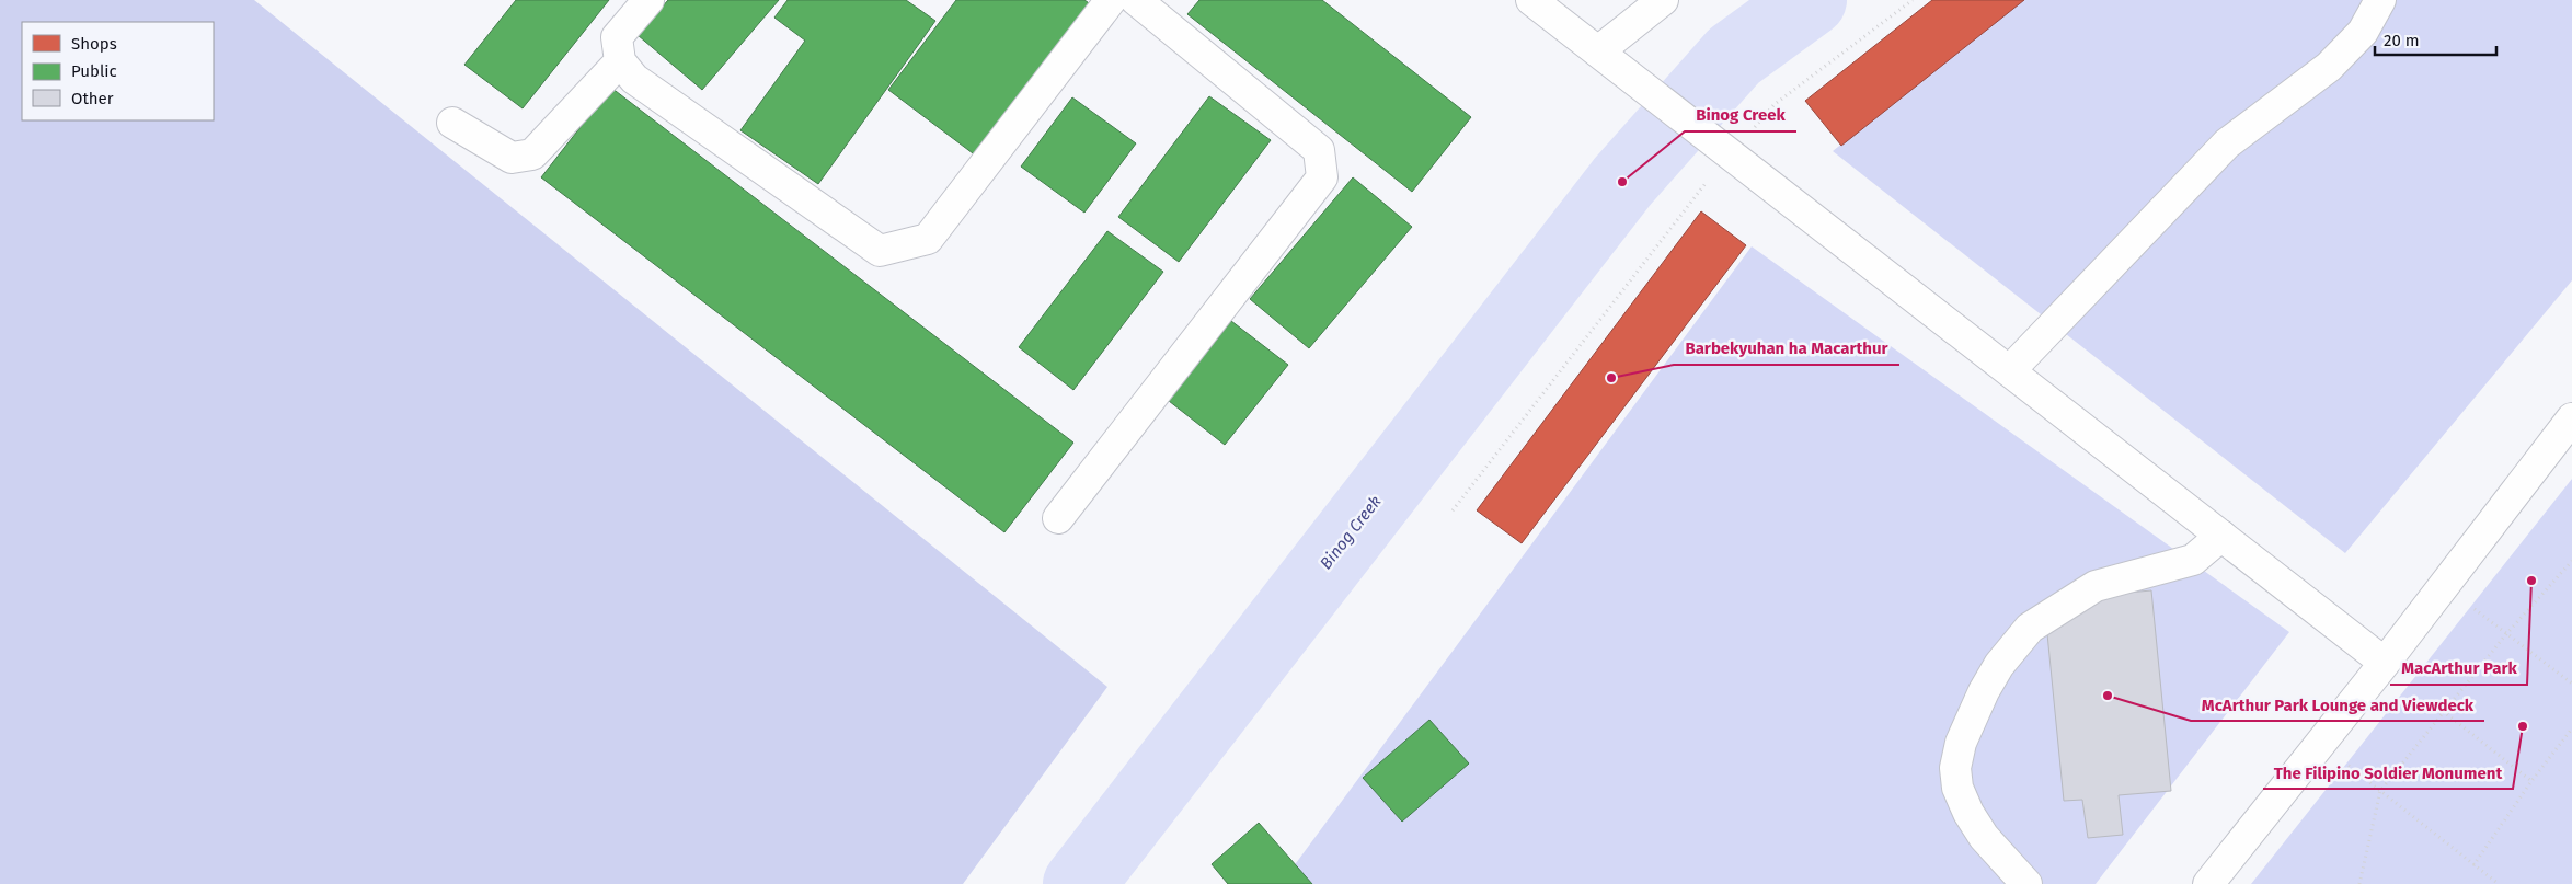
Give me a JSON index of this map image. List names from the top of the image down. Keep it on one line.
{"water":["Binog Creek"],"places":["Binog Creek","Barbekyuhan ha Macarthur","MacArthur Park","McArthur Park Lounge and Viewdeck","The Filipino Soldier Monument"],"legend":["Shops","Public","Other"],"scale_bar":"20 m"}
